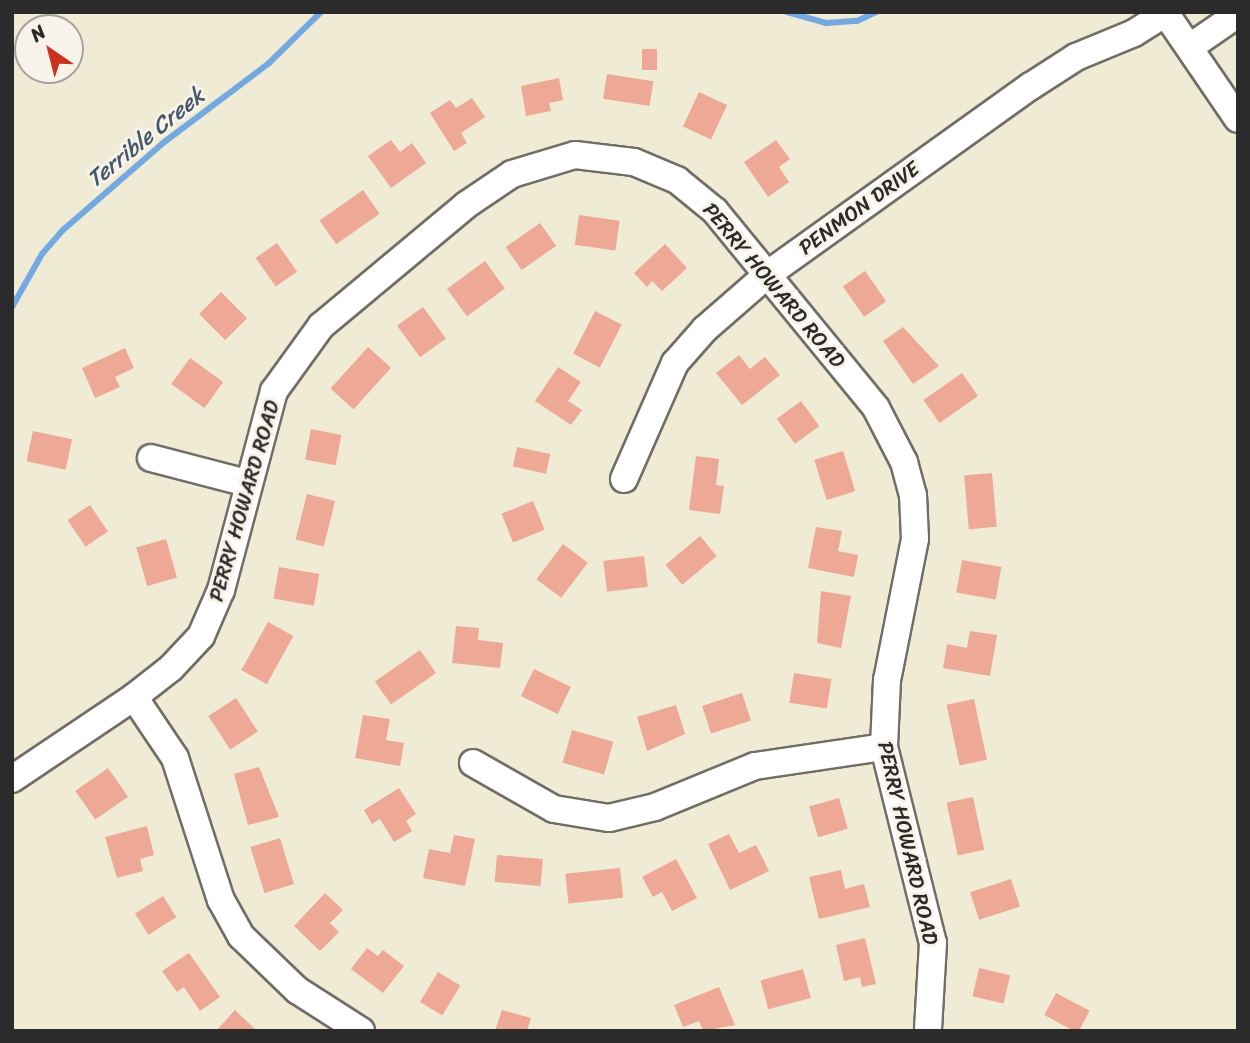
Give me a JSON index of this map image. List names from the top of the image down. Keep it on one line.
{"streets":{"street":["PENMON DRIVE","PERRY HOWARD ROAD"]},"crossings":[["PENMON DRIVE","PERRY HOWARD ROAD"]],"water":["Terrible Creek"],"north":"top left"}
